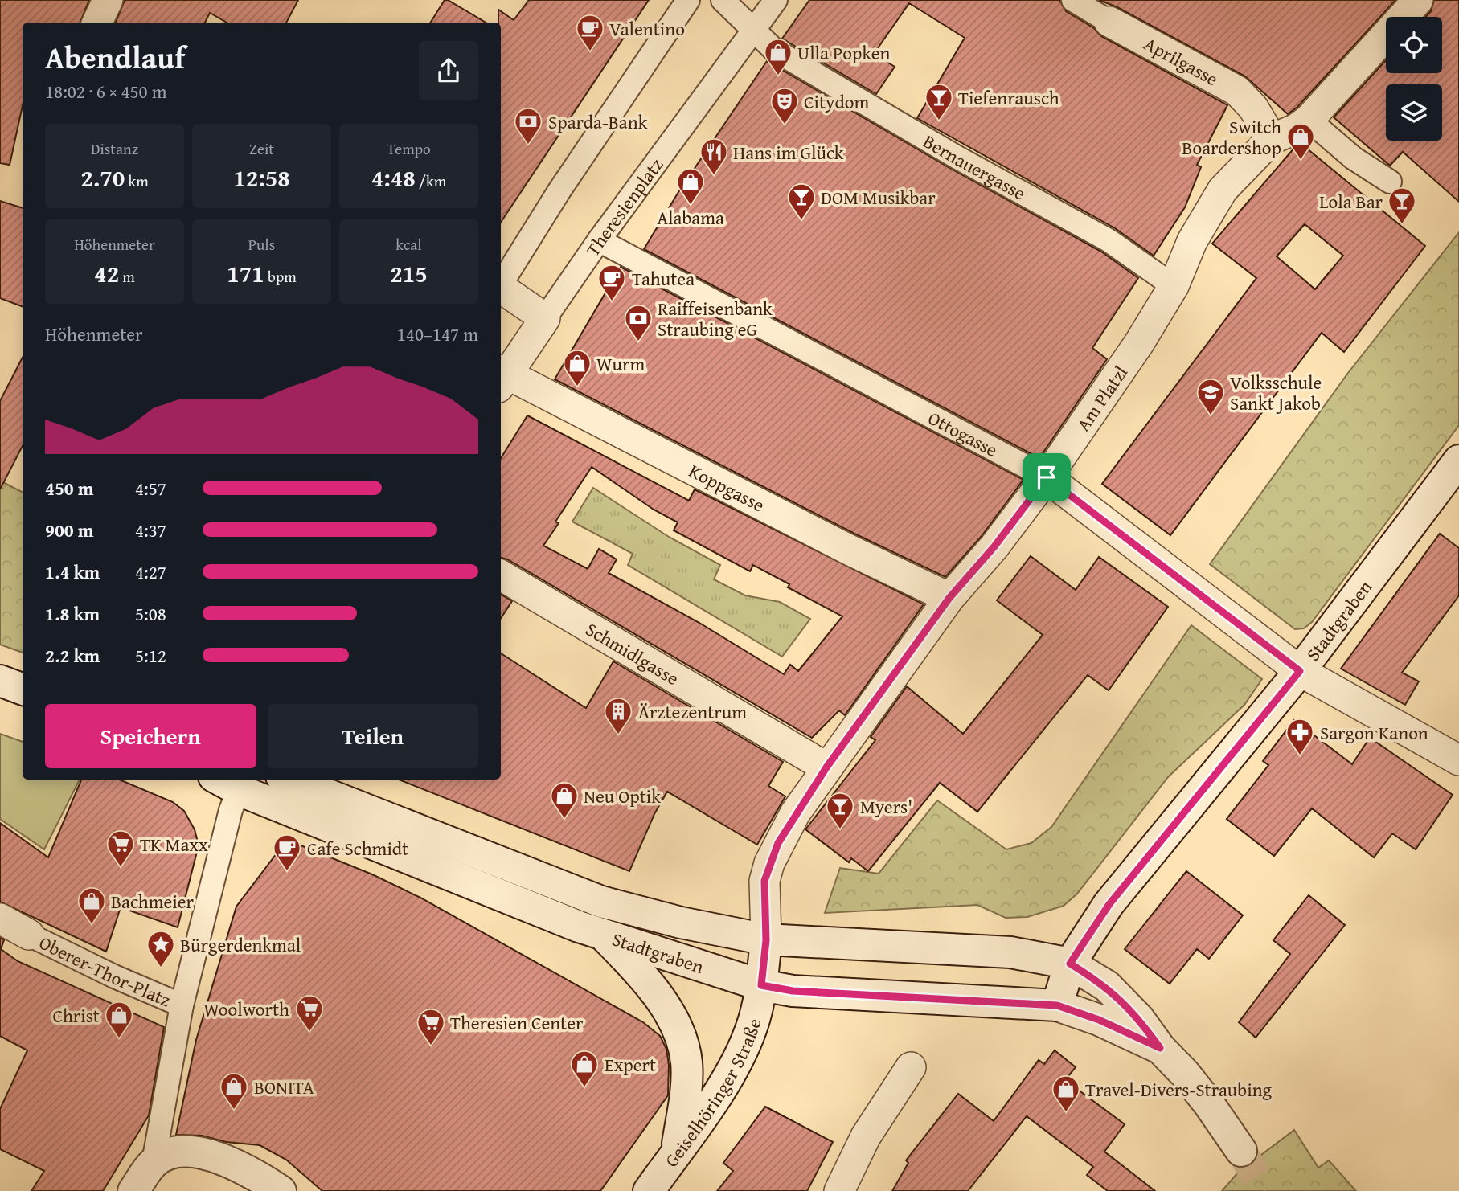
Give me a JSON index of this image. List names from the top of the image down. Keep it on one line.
{"streets":{"main road":["Stadtgraben","Geiselhöringer Straße"],"street":["Aprilgasse","Bernauergasse","Theresienplatz","Am Platzl","Ottogasse","Koppgasse","Schmidlgasse","Oberer-Thor-Platz"]},"crossings":[["Aprilgasse","Am Platzl"],["Bernauergasse","Theresienplatz"],["Bernauergasse","Am Platzl"],["Theresienplatz","Ottogasse"],["Theresienplatz","Koppgasse"],["Am Platzl","Ottogasse"],["Am Platzl","Koppgasse"],["Am Platzl","Stadtgraben"],["Am Platzl","Schmidlgasse"],["Am Platzl","Geiselhöringer Straße"],["Ottogasse","Stadtgraben"],["Stadtgraben","Oberer-Thor-Platz"],["Stadtgraben","Geiselhöringer Straße"]],"places":{"cafe":["Valentino","Tahutea","Cafe Schmidt"],"shop":["Ulla Popken","Switch Boardershop","Alabama","Wurm","Neu Optik","Bachmeier","Christ","Expert","BONITA","Travel-Divers-Straubing"],"bar":["Tiefenrausch","DOM Musikbar","Lola Bar","Myers'"],"theatre":["Citydom"],"bank":["Sparda-Bank","Raiffeisenbank Straubing eG"],"restaurant":["Hans im Glück"],"school or university":["Volksschule Sankt Jakob"],"building":["Ärztezentrum"],"pharmacy":["Sargon Kanon"],"supermarket":["TK Maxx","Woolworth","Theresien Center"],"place":["Bürgerdenkmal"]},"page":{"heading":["Abendlauf","18:02 · 6 × 450 m"],"stats":[["Distanz","2.70 km"],["Zeit","12:58"],["Tempo","4:48 /km"],["Höhenmeter","42 m"],["Puls","171 bpm"],["kcal","215"]],"chart":["Höhenmeter","140–147 m"],"list":[{"name":"450 m","note":"4:57"},{"name":"900 m","note":"4:37"},{"name":"1.4 km","note":"4:27"},{"name":"1.8 km","note":"5:08"},{"name":"2.2 km","note":"5:12"}],"buttons":["Speichern","Teilen"]}}
